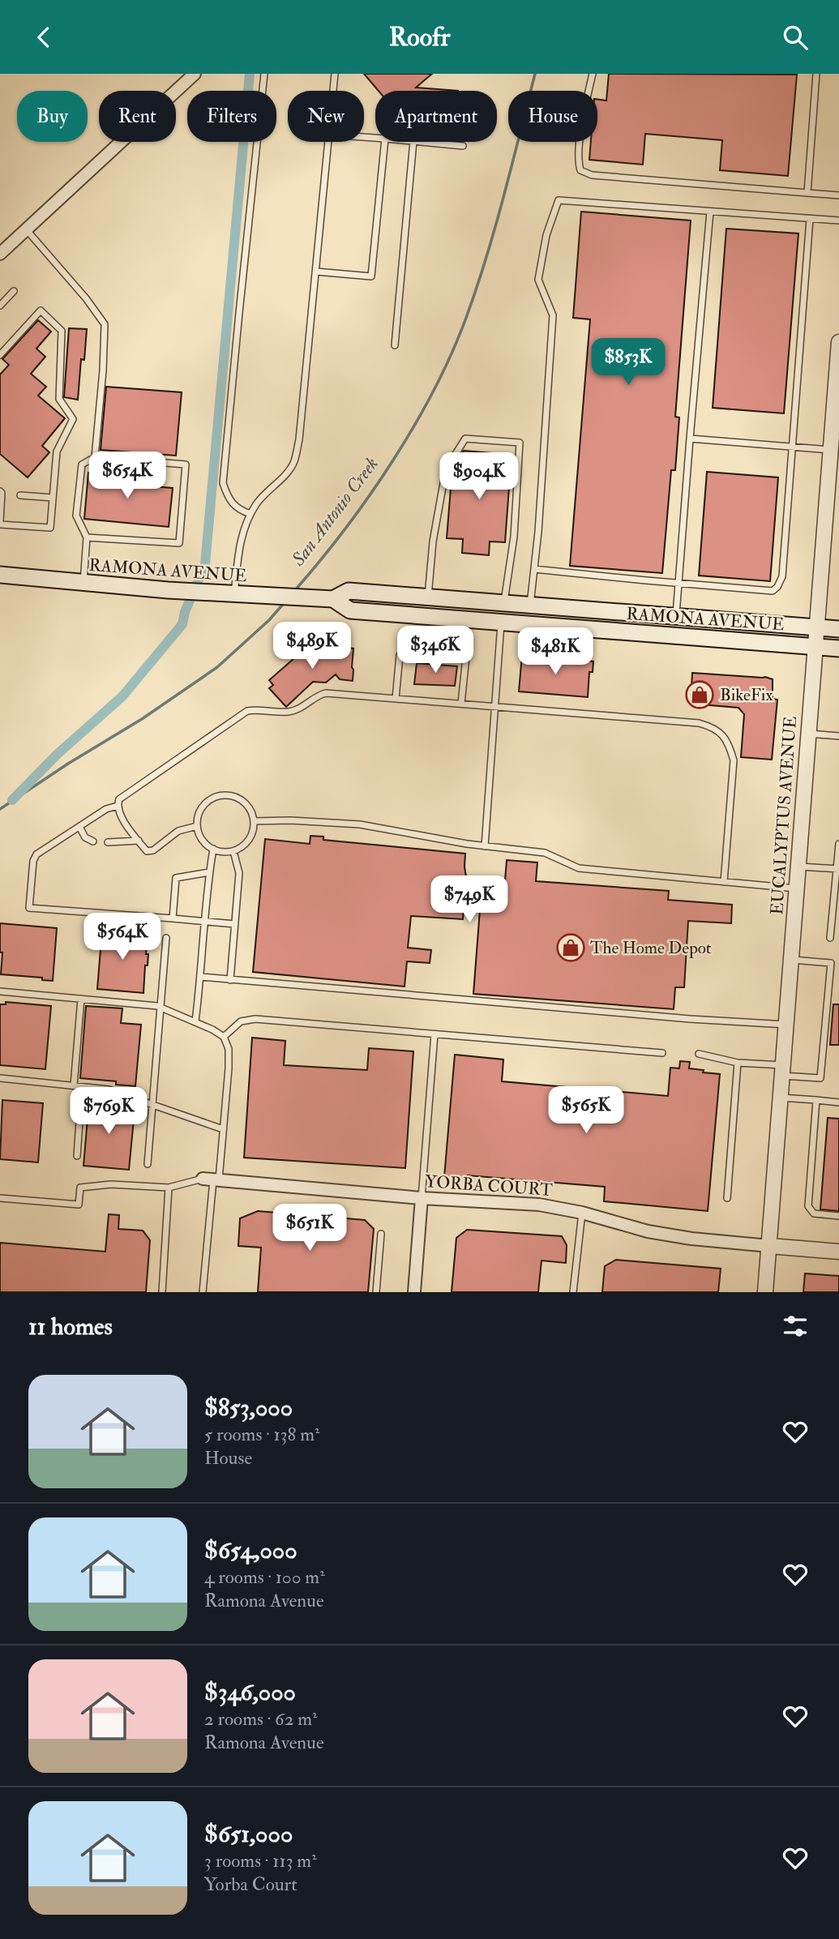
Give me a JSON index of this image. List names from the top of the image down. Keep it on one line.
{"streets":{"main road":["RAMONA AVENUE"],"street":["EUCALYPTUS AVENUE","YORBA COURT"]},"crossings":[["RAMONA AVENUE","EUCALYPTUS AVENUE"],["EUCALYPTUS AVENUE","YORBA COURT"]],"water":["San Antonio Creek"],"places":{"shop":["BikeFix","The Home Depot"]},"page":{"header":"Roofr","chip":["Buy","Rent","Filters","New","Apartment","House"],"price":["$853K","$654K","$904K","$489K","$346K","$481K","$749K","$564K","$565K","$769K","$651K"],"heading":"11 homes","list":[{"name":"$853,000","note":"5 rooms · 138 m² · House"},{"name":"$654,000","note":"4 rooms · 100 m² · Ramona Avenue"},{"name":"$346,000","note":"2 rooms · 62 m² · Ramona Avenue"},{"name":"$651,000","note":"3 rooms · 113 m² · Yorba Court"}]}}
